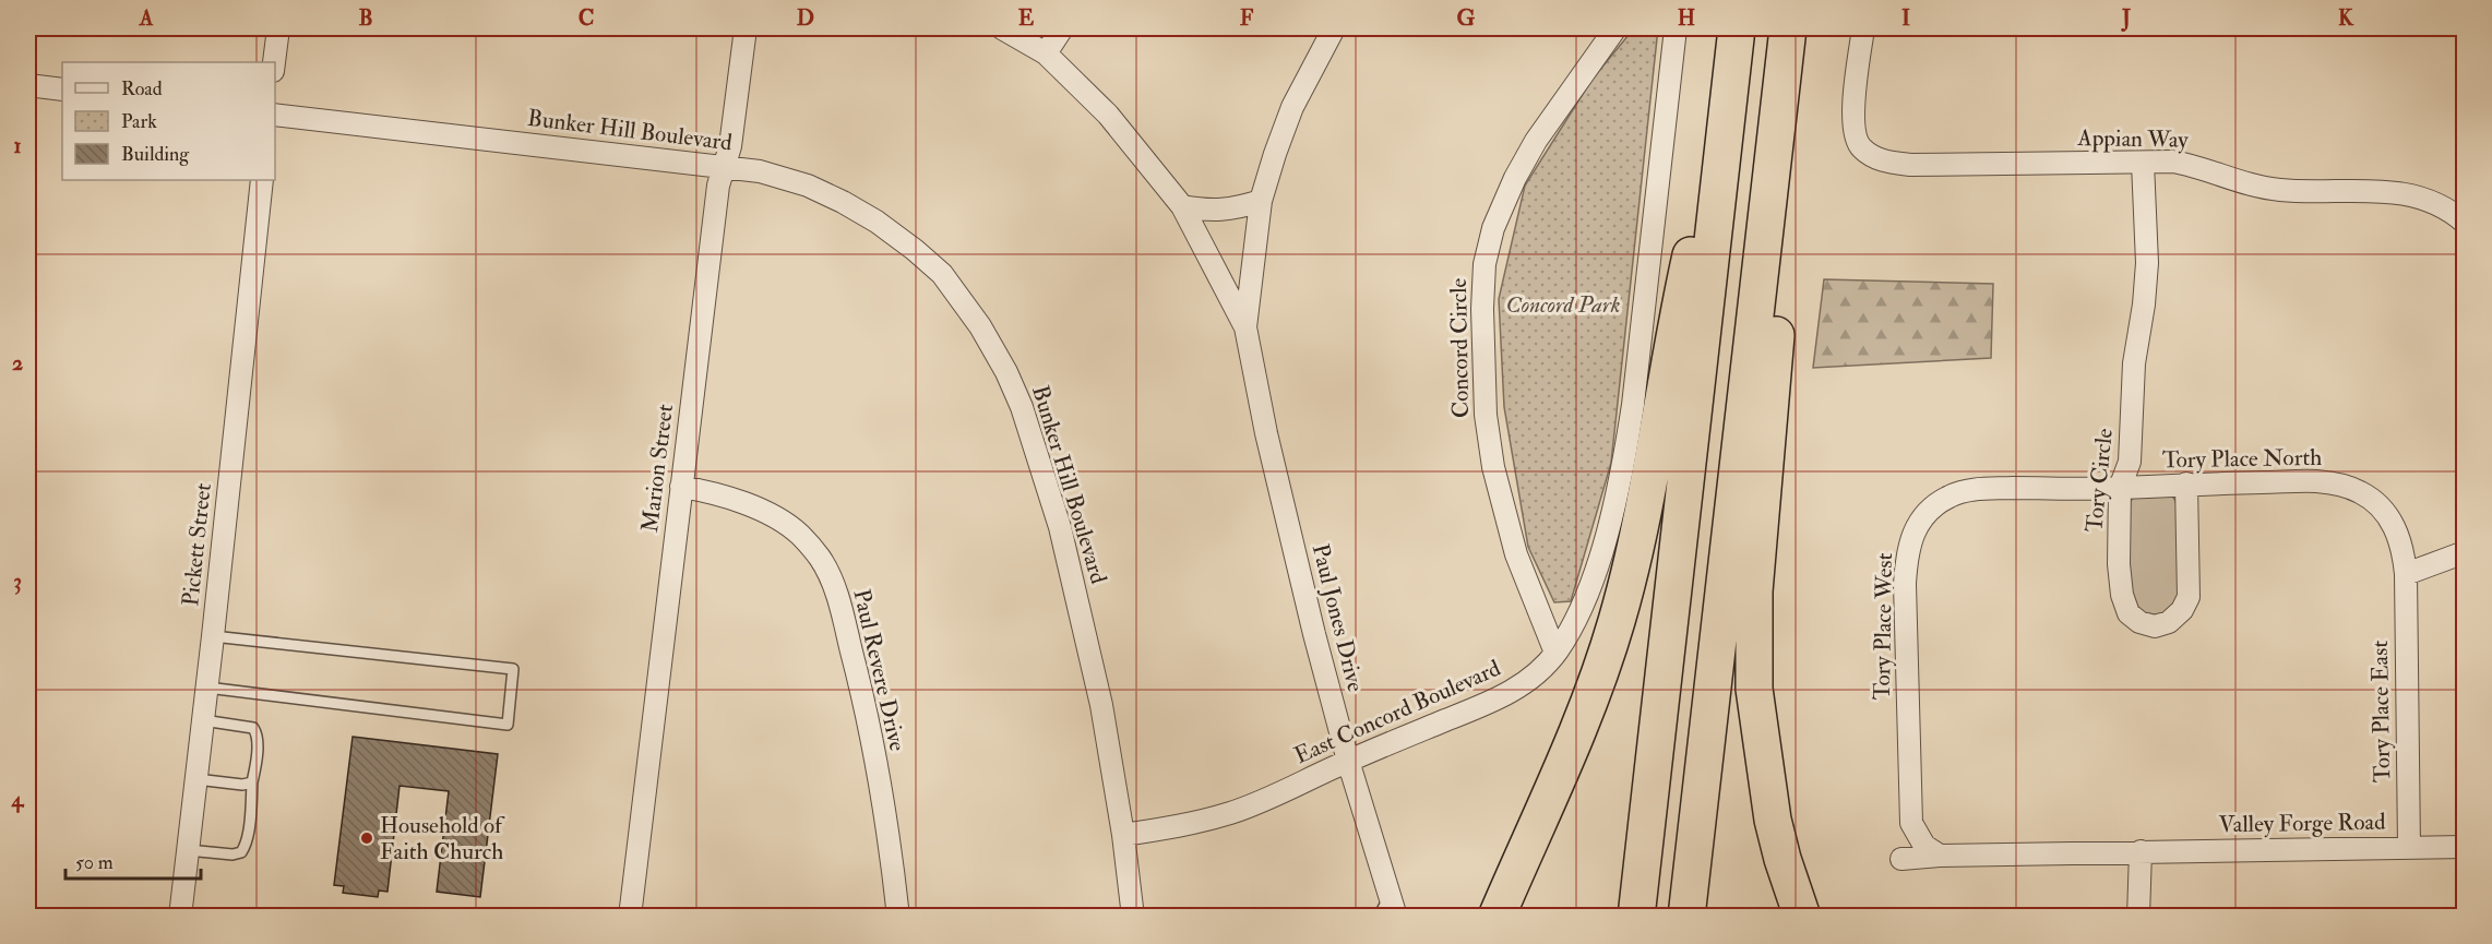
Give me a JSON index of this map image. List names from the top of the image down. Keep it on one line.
{"streets":{"street":["Bunker Hill Boulevard","Appian Way","Concord Circle","Tory Place North","Marion Street","Tory Circle","Pickett Street","Paul Jones Drive","Tory Place West","Paul Revere Drive","East Concord Boulevard","Tory Place East","Valley Forge Road"]},"crossings":[["Bunker Hill Boulevard","Marion Street"],["Bunker Hill Boulevard","East Concord Boulevard"],["Appian Way","Tory Circle"],["Concord Circle","East Concord Boulevard"],["Tory Place North","Tory Circle"],["Tory Place North","Tory Place West"],["Tory Place North","Tory Place East"],["Marion Street","Paul Revere Drive"],["Tory Circle","Tory Place West"],["Paul Jones Drive","East Concord Boulevard"],["Tory Place West","Valley Forge Road"],["Tory Place East","Valley Forge Road"]],"parks":["Concord Park"],"places":["Household of Faith Church"],"legend":["Road","Park","Building"],"scale_bar":"50 m","grid":{"columns":["A","B","C","D","E","F","G","H","I","J","K"],"rows":["1","2","3","4"]}}
